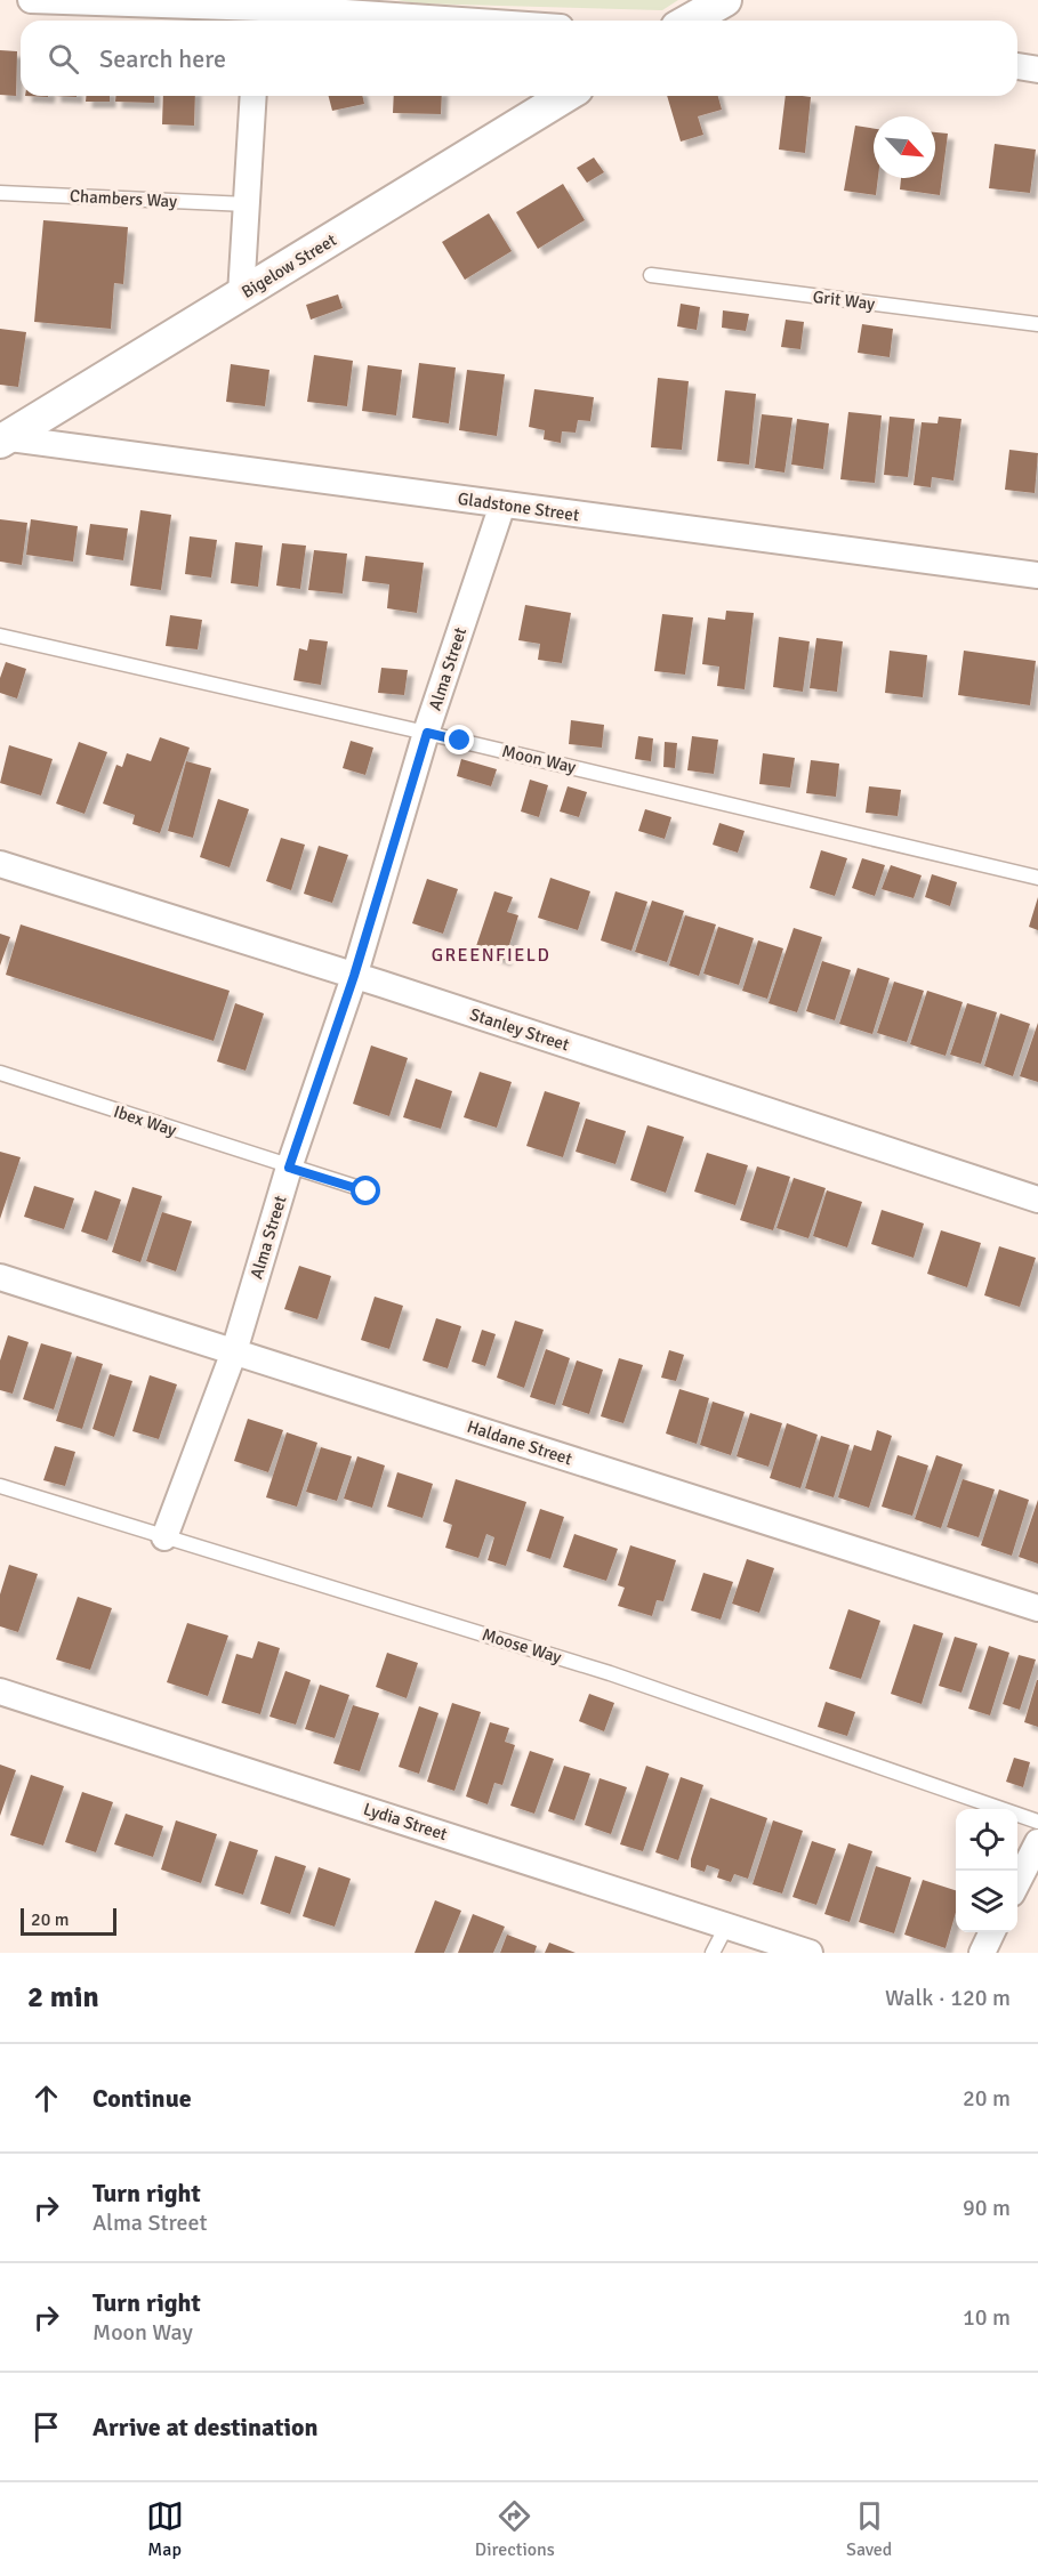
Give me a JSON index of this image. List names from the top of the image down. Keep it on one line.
{"streets":{"street":["Bigelow Street","Gladstone Street","Alma Street","Stanley Street","Haldane Street","Lydia Street"],"lane":["Chambers Way","Grit Way","Moon Way","Ibex Way","Moose Way"]},"crossings":[["Bigelow Street","Gladstone Street"],["Gladstone Street","Alma Street"],["Alma Street","Moon Way"],["Alma Street","Stanley Street"],["Alma Street","Ibex Way"],["Alma Street","Haldane Street"],["Alma Street","Moose Way"]],"districts":["GREENFIELD"],"scale_bar":"20 m","north":"bottom right","page":{"search":"Search here","scale":"20 m","heading":["2 min","Walk · 120 m"],"list":[["Continue","20 m"],["Turn right","Alma Street","90 m"],["Turn right","Moon Way","10 m"],"Arrive at destination"],"nav":["Map","Directions","Saved"]}}
